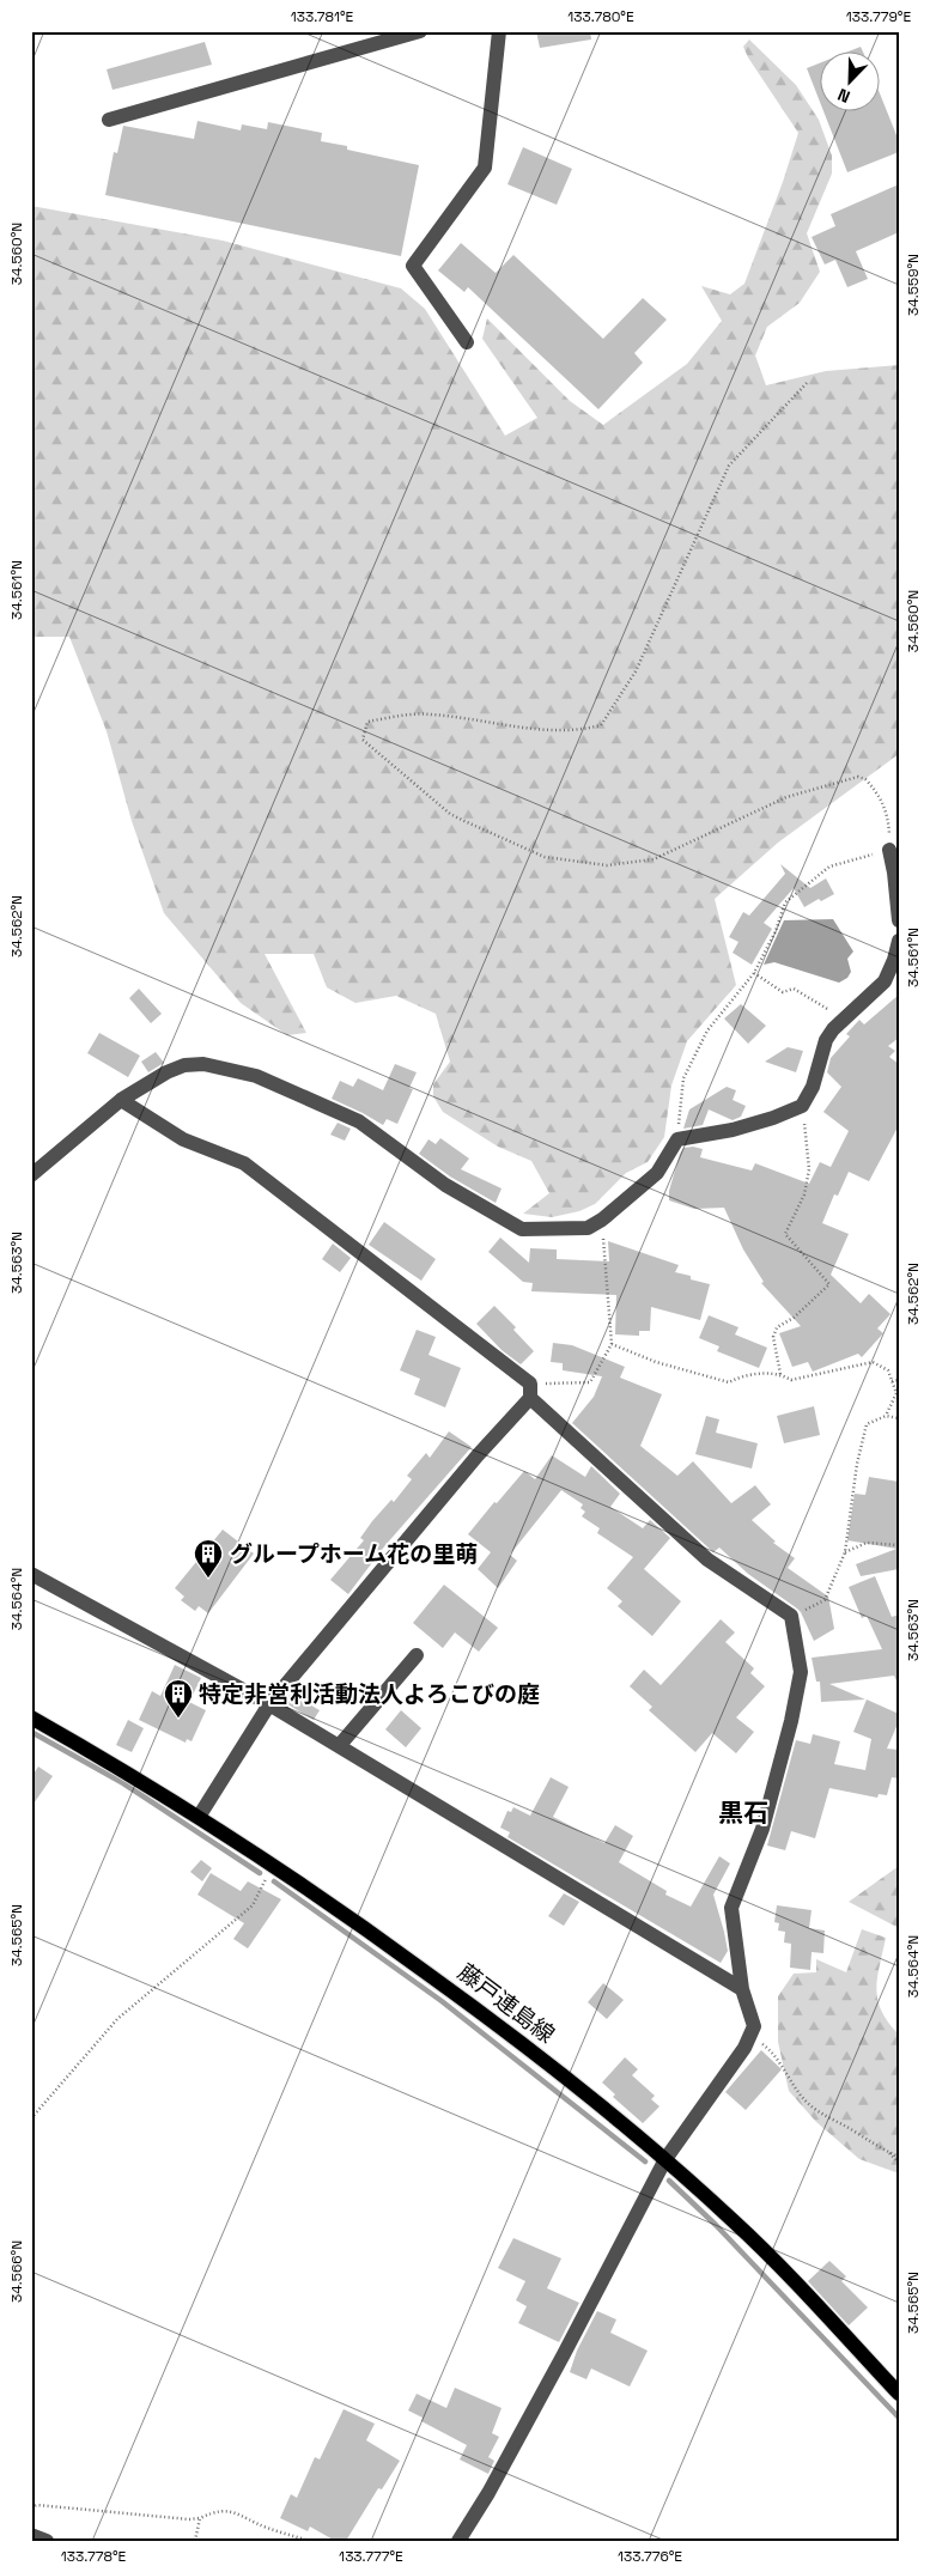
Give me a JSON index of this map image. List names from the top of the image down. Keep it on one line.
{"streets":{"main road":["藤戸連島線"]},"districts":["黒石"],"places":{"building":["グループホーム花の里萌","特定非営利活動法人よろこびの庭"]},"north":"bottom left","coordinates":["133.781°E","133.780°E","133.779°E","34.560°N","34.559°N","34.561°N","34.562°N","34.563°N","34.564°N","34.565°N","34.566°N","133.778°E","133.777°E","133.776°E"]}
